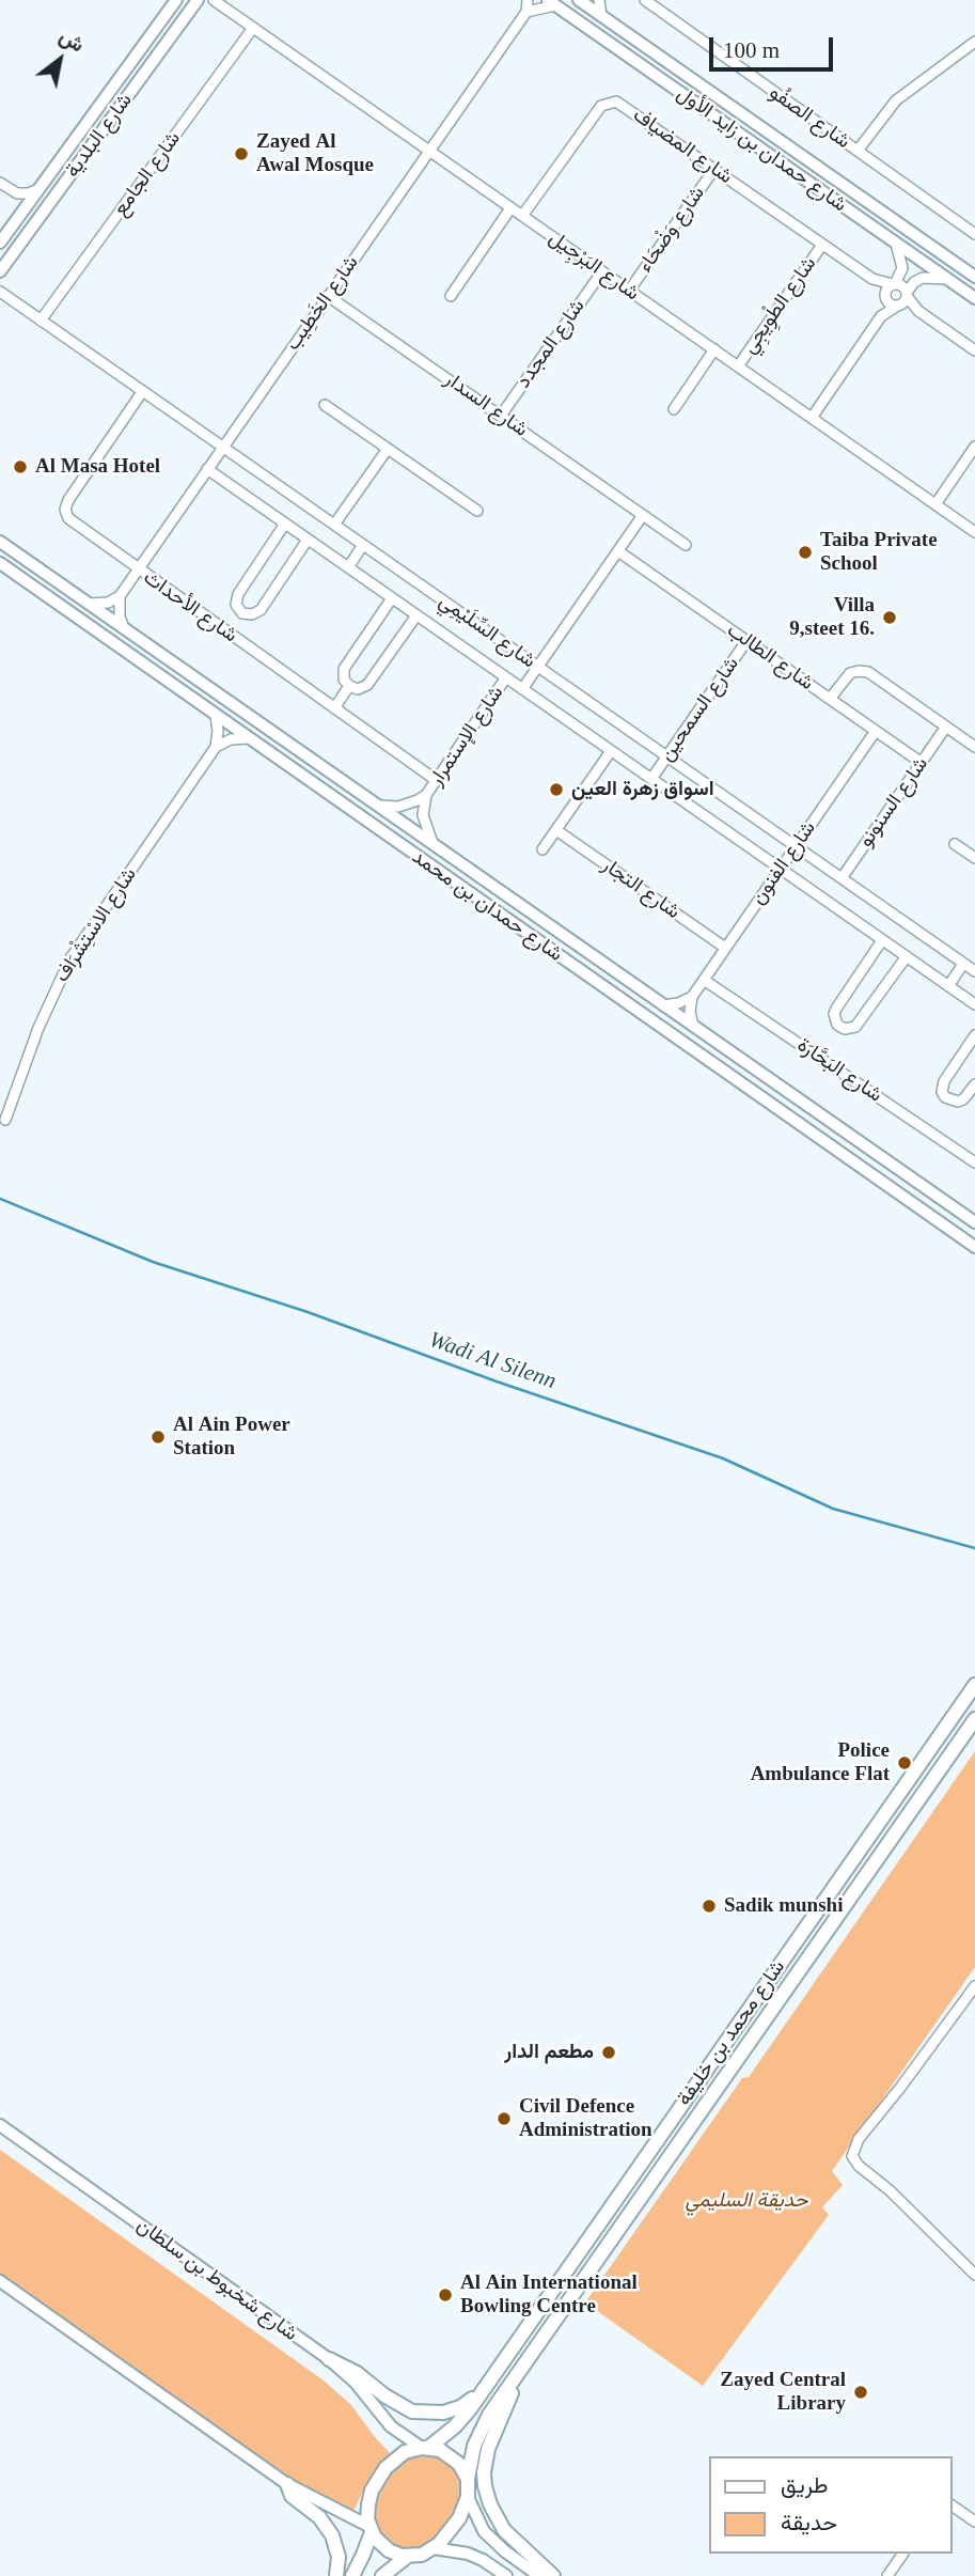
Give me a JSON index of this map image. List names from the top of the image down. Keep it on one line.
{"streets":{"highway":["شارع محمد بن خليفة"],"main road":["شارع البلدية","شارع حمدان بن زايد الأول","شارع حمدان بن محمد","شارع شخبوط بن سلطان"],"street":["شارع الصفُو","شارع المضياف","شارع الجامع","شارع وَضْحَاء","شارع البَرْجِيل","شارع الخَطِيب","شارع الطْوِيجِي","شارع المجدد","شارع السدار","شارع الأحداث","شارع السِّلَيْمِي","شارع الطالب","شارع السمحين","شارع الإستمرار","شارع السنونو","شارع الفنون","شارع التجار","شارع الاسْتِشْرَاف","شارع البَحَّارَة"]},"crossings":[["شارع المضياف","شارع وَضْحَاء"],["شارع المضياف","شارع البَرْجِيل"],["شارع المضياف","شارع الطْوِيجِي"],["شارع الجامع","شارع البَرْجِيل"],["شارع الجامع","شارع السِّلَيْمِي"],["شارع وَضْحَاء","شارع البَرْجِيل"],["شارع البَرْجِيل","شارع الخَطِيب"],["شارع البَرْجِيل","شارع الطْوِيجِي"],["شارع البَرْجِيل","شارع المجدد"],["شارع الخَطِيب","شارع السدار"],["شارع الخَطِيب","شارع الأحداث"],["شارع الخَطِيب","شارع السِّلَيْمِي"],["شارع المجدد","شارع السدار"],["شارع الأحداث","شارع السِّلَيْمِي"],["شارع الأحداث","شارع الإستمرار"],["شارع السِّلَيْمِي","شارع السمحين"],["شارع السِّلَيْمِي","شارع الإستمرار"],["شارع السِّلَيْمِي","شارع السنونو"],["شارع السِّلَيْمِي","شارع الفنون"],["شارع الطالب","شارع السمحين"],["شارع الطالب","شارع السنونو"],["شارع الطالب","شارع الفنون"],["شارع الإستمرار","شارع حمدان بن محمد"],["شارع الفنون","شارع التجار"],["شارع الفنون","شارع البَحَّارَة"],["شارع محمد بن خليفة","شارع شخبوط بن سلطان"]],"water":["Wadi Al Silenn"],"parks":["حديقة السليمي"],"places":["Zayed Al Awal Mosque","Al Masa Hotel","Taiba Private School","Villa 9,steet 16.","اسواق زهرة العين","Al Ain Power Station","Police Ambulance Flat","Sadik munshi","مطعم الدار","Civil Defence Administration","Al Ain International Bowling Centre","Zayed Central Library"],"legend":["طريق","حديقة"],"scale_bar":"100 m","north":"top right"}
